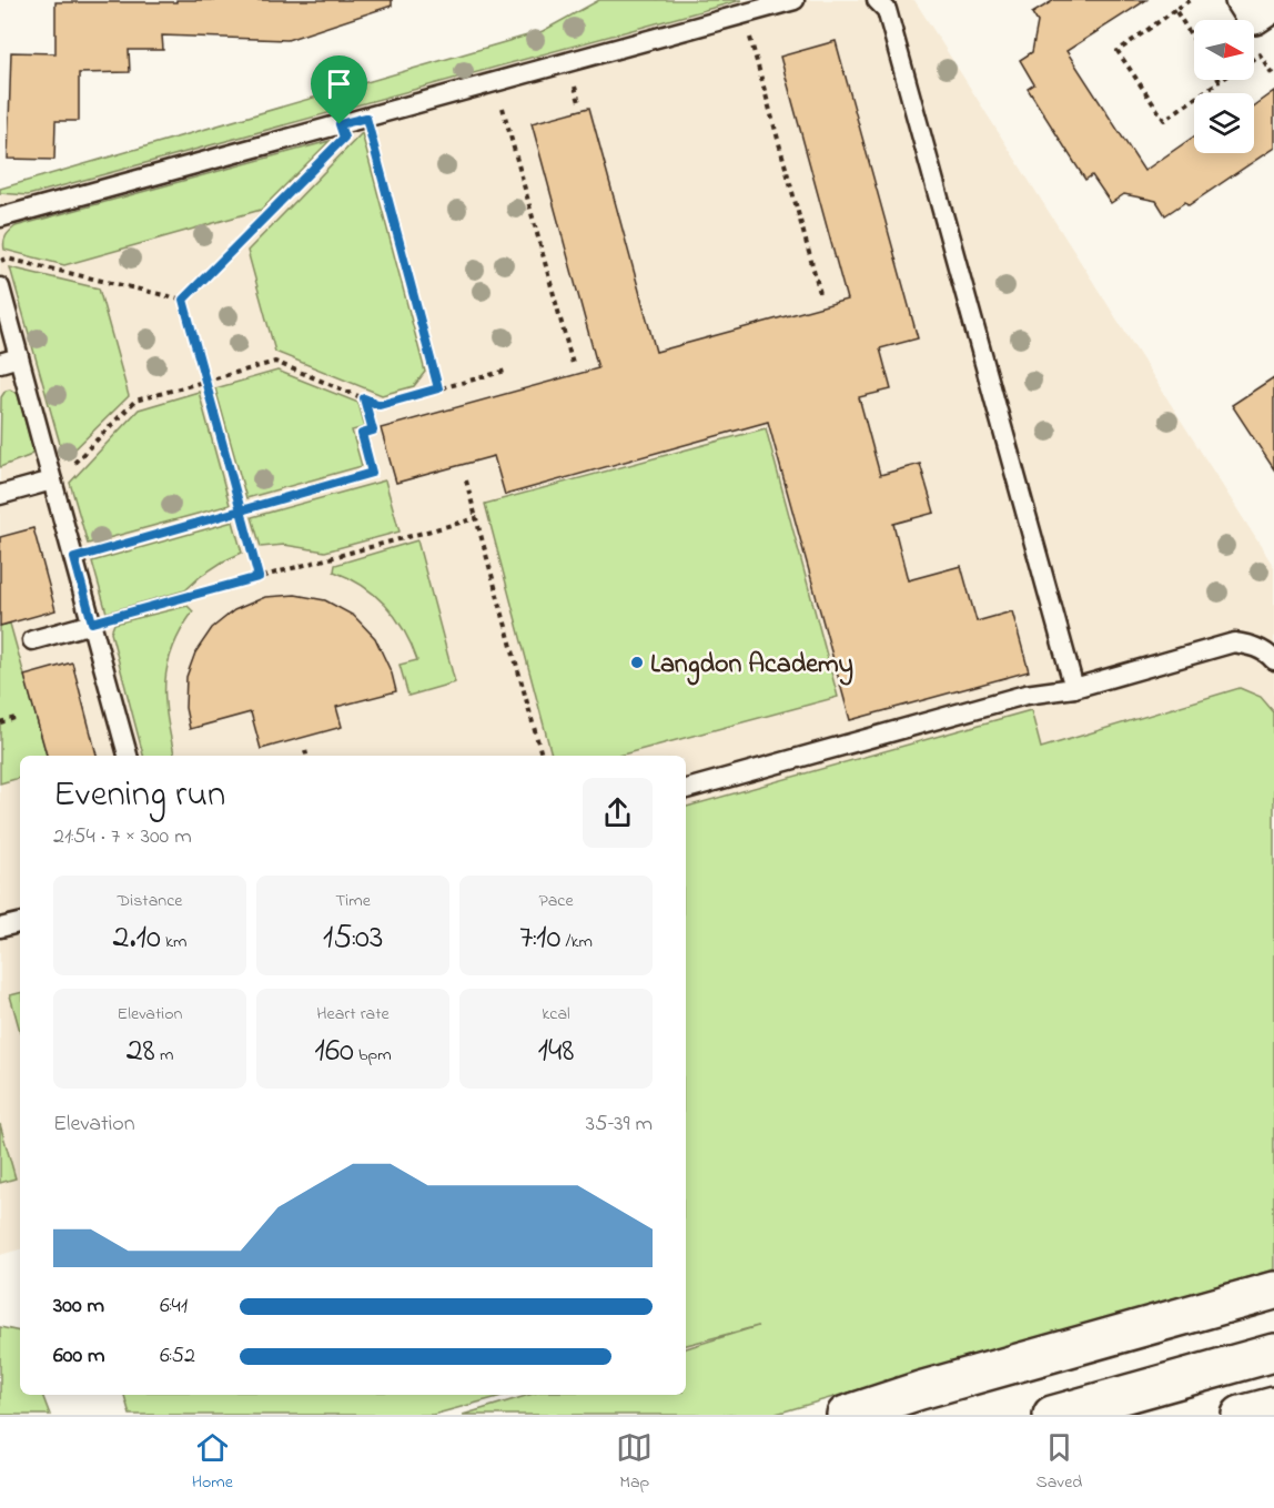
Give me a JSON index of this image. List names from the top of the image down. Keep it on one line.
{"places":["Langdon Academy"],"north":"right","page":{"heading":["Evening run","21:54 · 7 × 300 m"],"stats":[["Distance","2.10 km"],["Time","15:03"],["Pace","7:10 /km"],["Elevation","28 m"],["Heart rate","160 bpm"],["kcal","148"]],"chart":["Elevation","35–39 m"],"list":[{"name":"300 m","note":"6:41"},{"name":"600 m","note":"6:52"}],"tabs":["Home","Map","Saved"]}}
